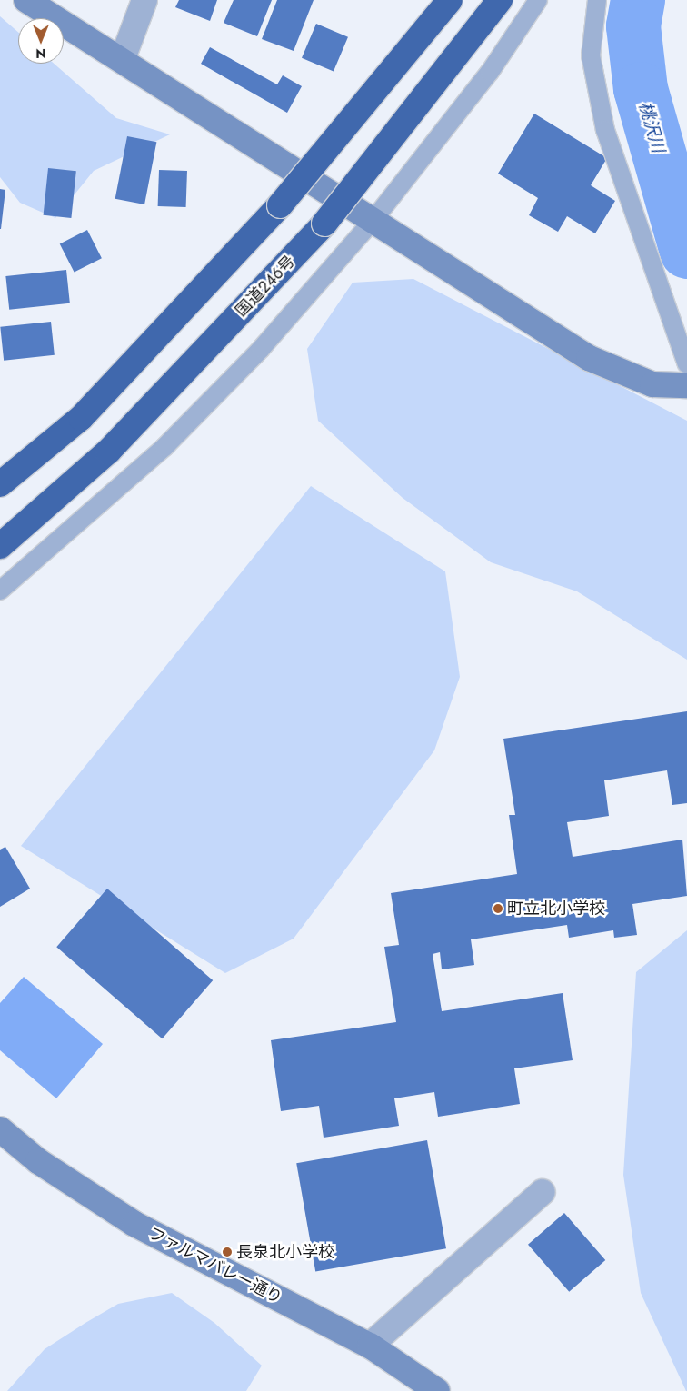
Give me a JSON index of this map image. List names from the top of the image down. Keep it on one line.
{"streets":{"highway":["国道246号"],"street":["ファルマバレー通り"]},"water":["桃沢川"],"places":["町立北小学校","長泉北小学校"],"north":"bottom"}
